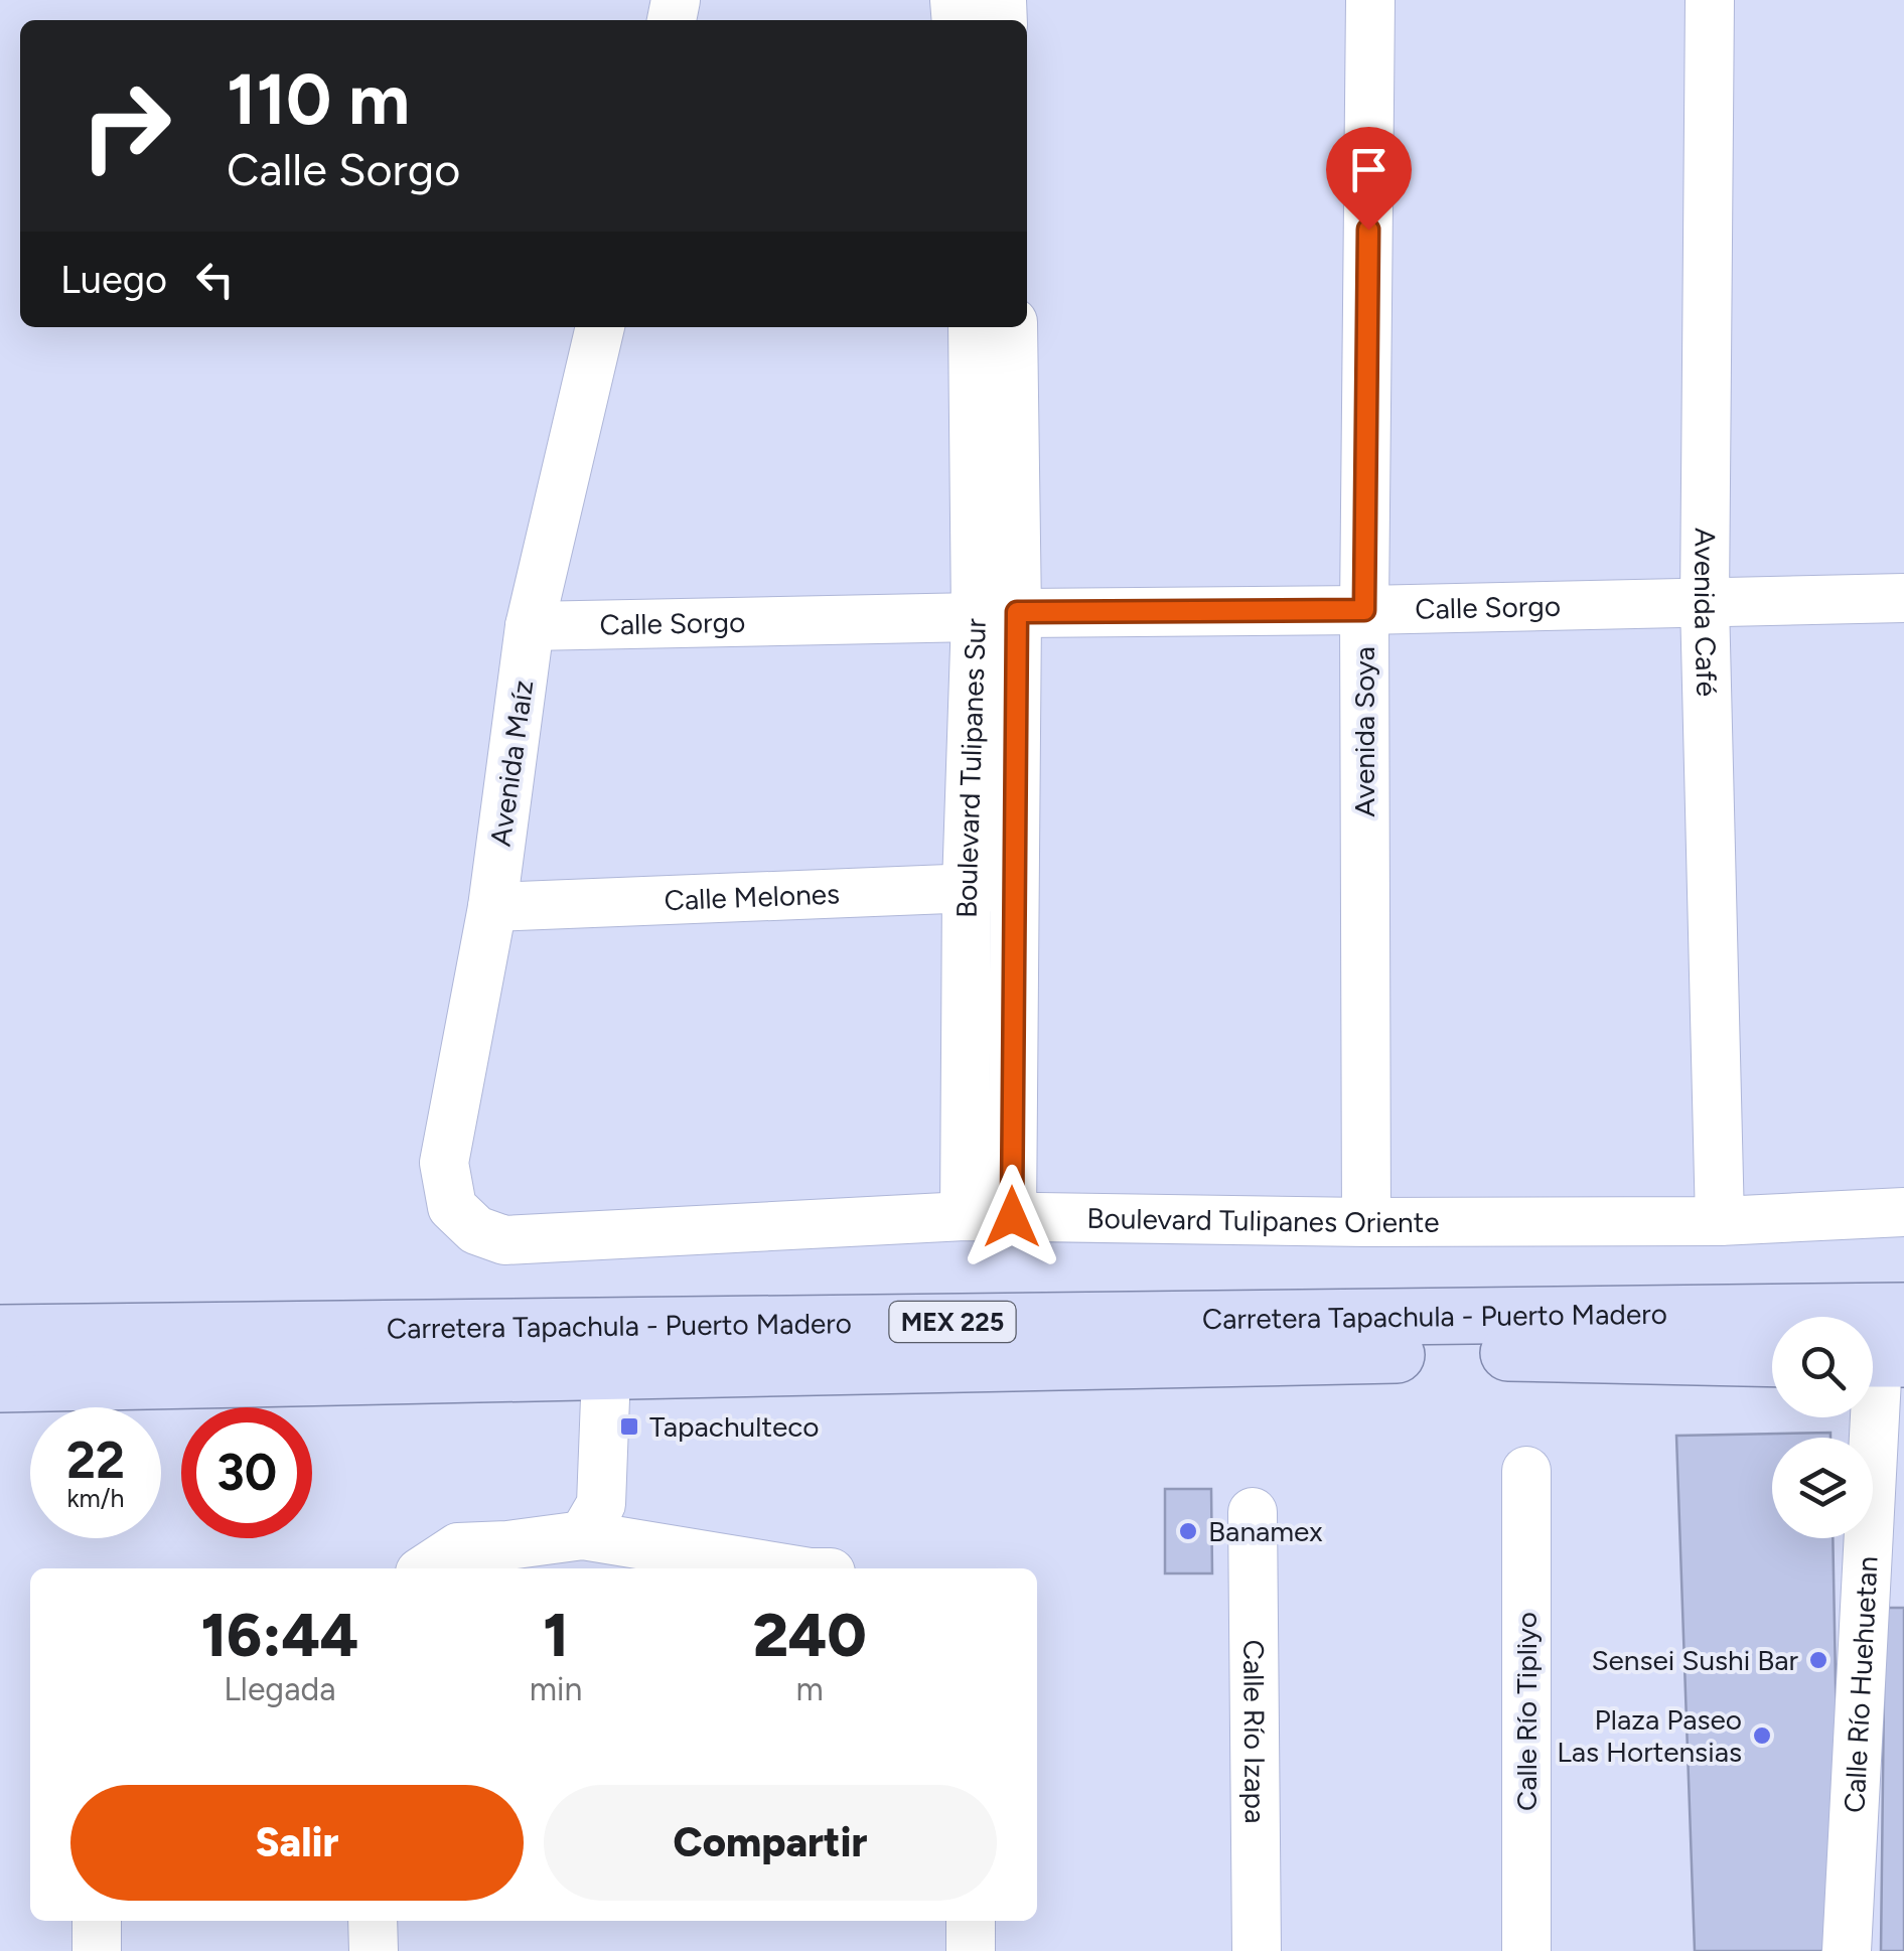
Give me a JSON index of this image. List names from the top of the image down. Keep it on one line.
{"streets":{"main road":["Carretera Tapachula - Puerto Madero","MEX 225"],"street":["Calle Sorgo","Avenida Café","Avenida Soya","Avenida Maíz","Boulevard Tulipanes Sur","Calle Melones","Boulevard Tulipanes Oriente","Calle Río Huehuetan","Calle Río Tipliyo","Calle Río Izapa"]},"crossings":[["Calle Sorgo","Avenida Café"],["Calle Sorgo","Avenida Soya"],["Calle Sorgo","Avenida Maíz"],["Calle Sorgo","Boulevard Tulipanes Sur"],["Avenida Café","Boulevard Tulipanes Oriente"],["Avenida Soya","Boulevard Tulipanes Oriente"],["Avenida Maíz","Calle Melones"],["Avenida Maíz","Boulevard Tulipanes Oriente"],["Boulevard Tulipanes Sur","Calle Melones"],["Boulevard Tulipanes Sur","Boulevard Tulipanes Oriente"]],"places":{"transit":["Tapachulteco"],"other":["Banamex","Sensei Sushi Bar","Plaza Paseo Las Hortensias"]},"page":{"turn":["110 m","Calle Sorgo"],"then":"Luego","speed":"22 km/h","limit":"30","eta":["16:44","Llegada","1","min","240","m"],"buttons":["Salir","Compartir"]}}
